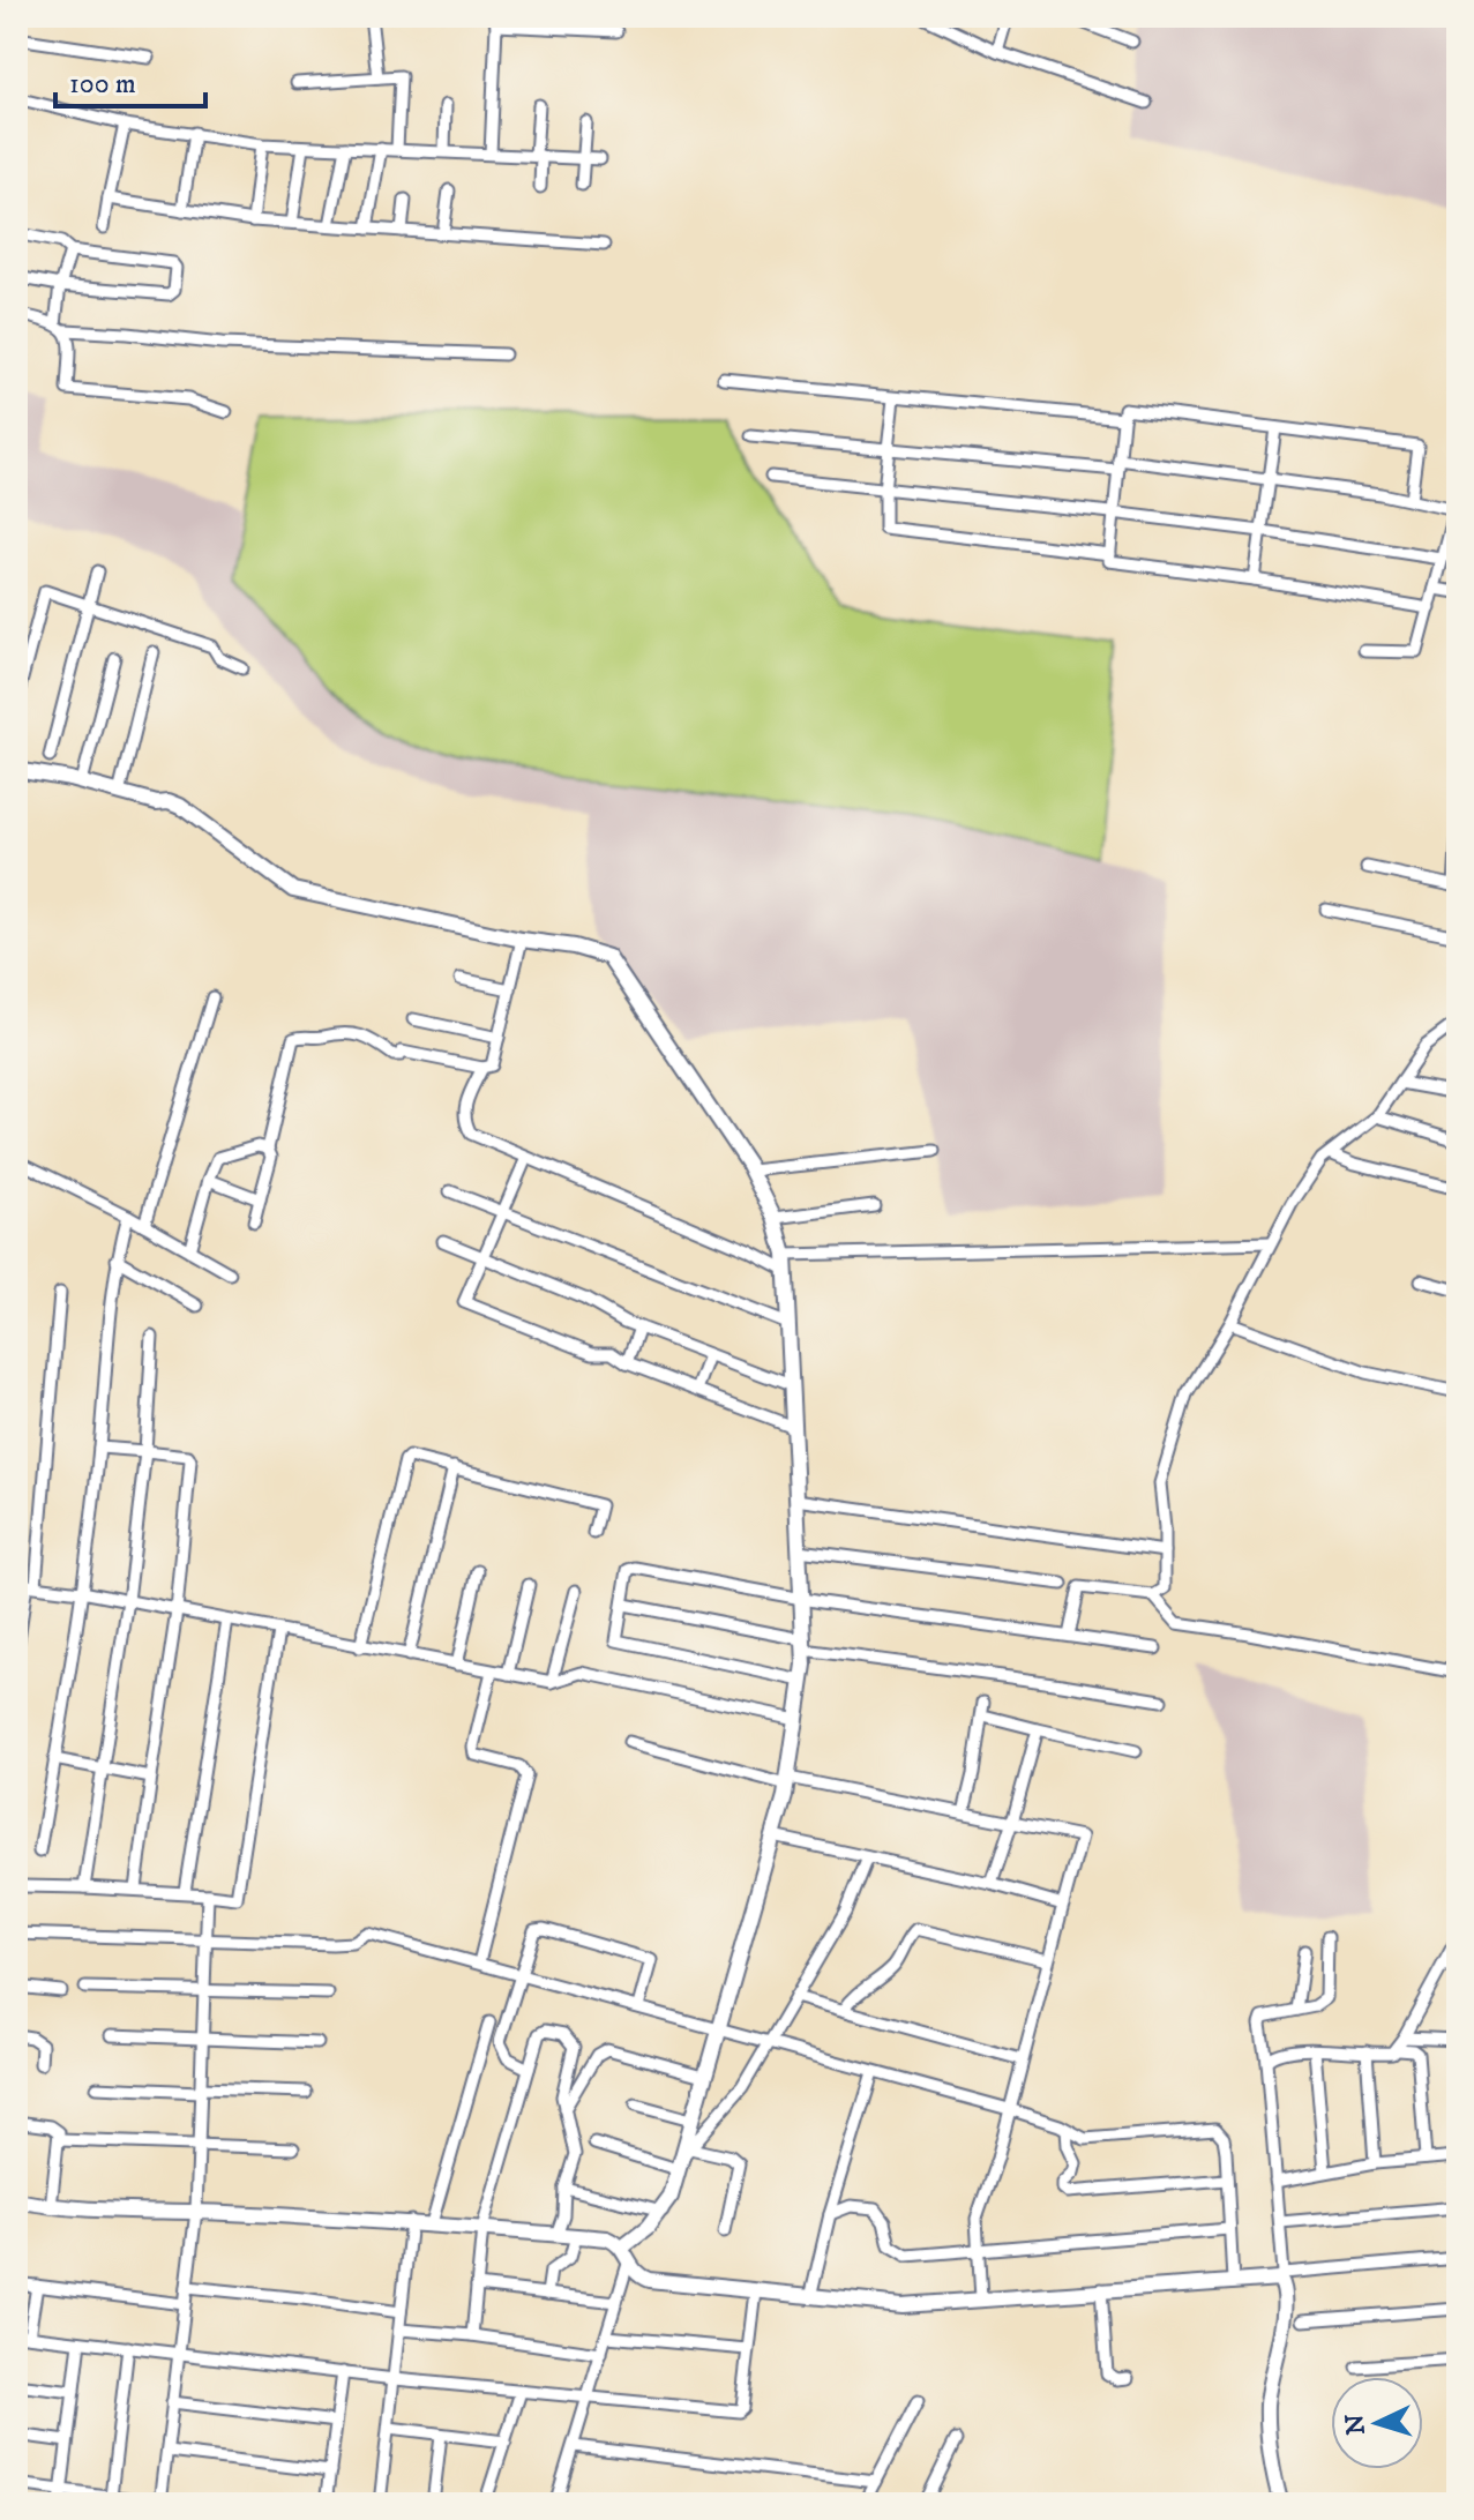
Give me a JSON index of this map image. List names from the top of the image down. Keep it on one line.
{"scale_bar":"100 m","north":"left"}
